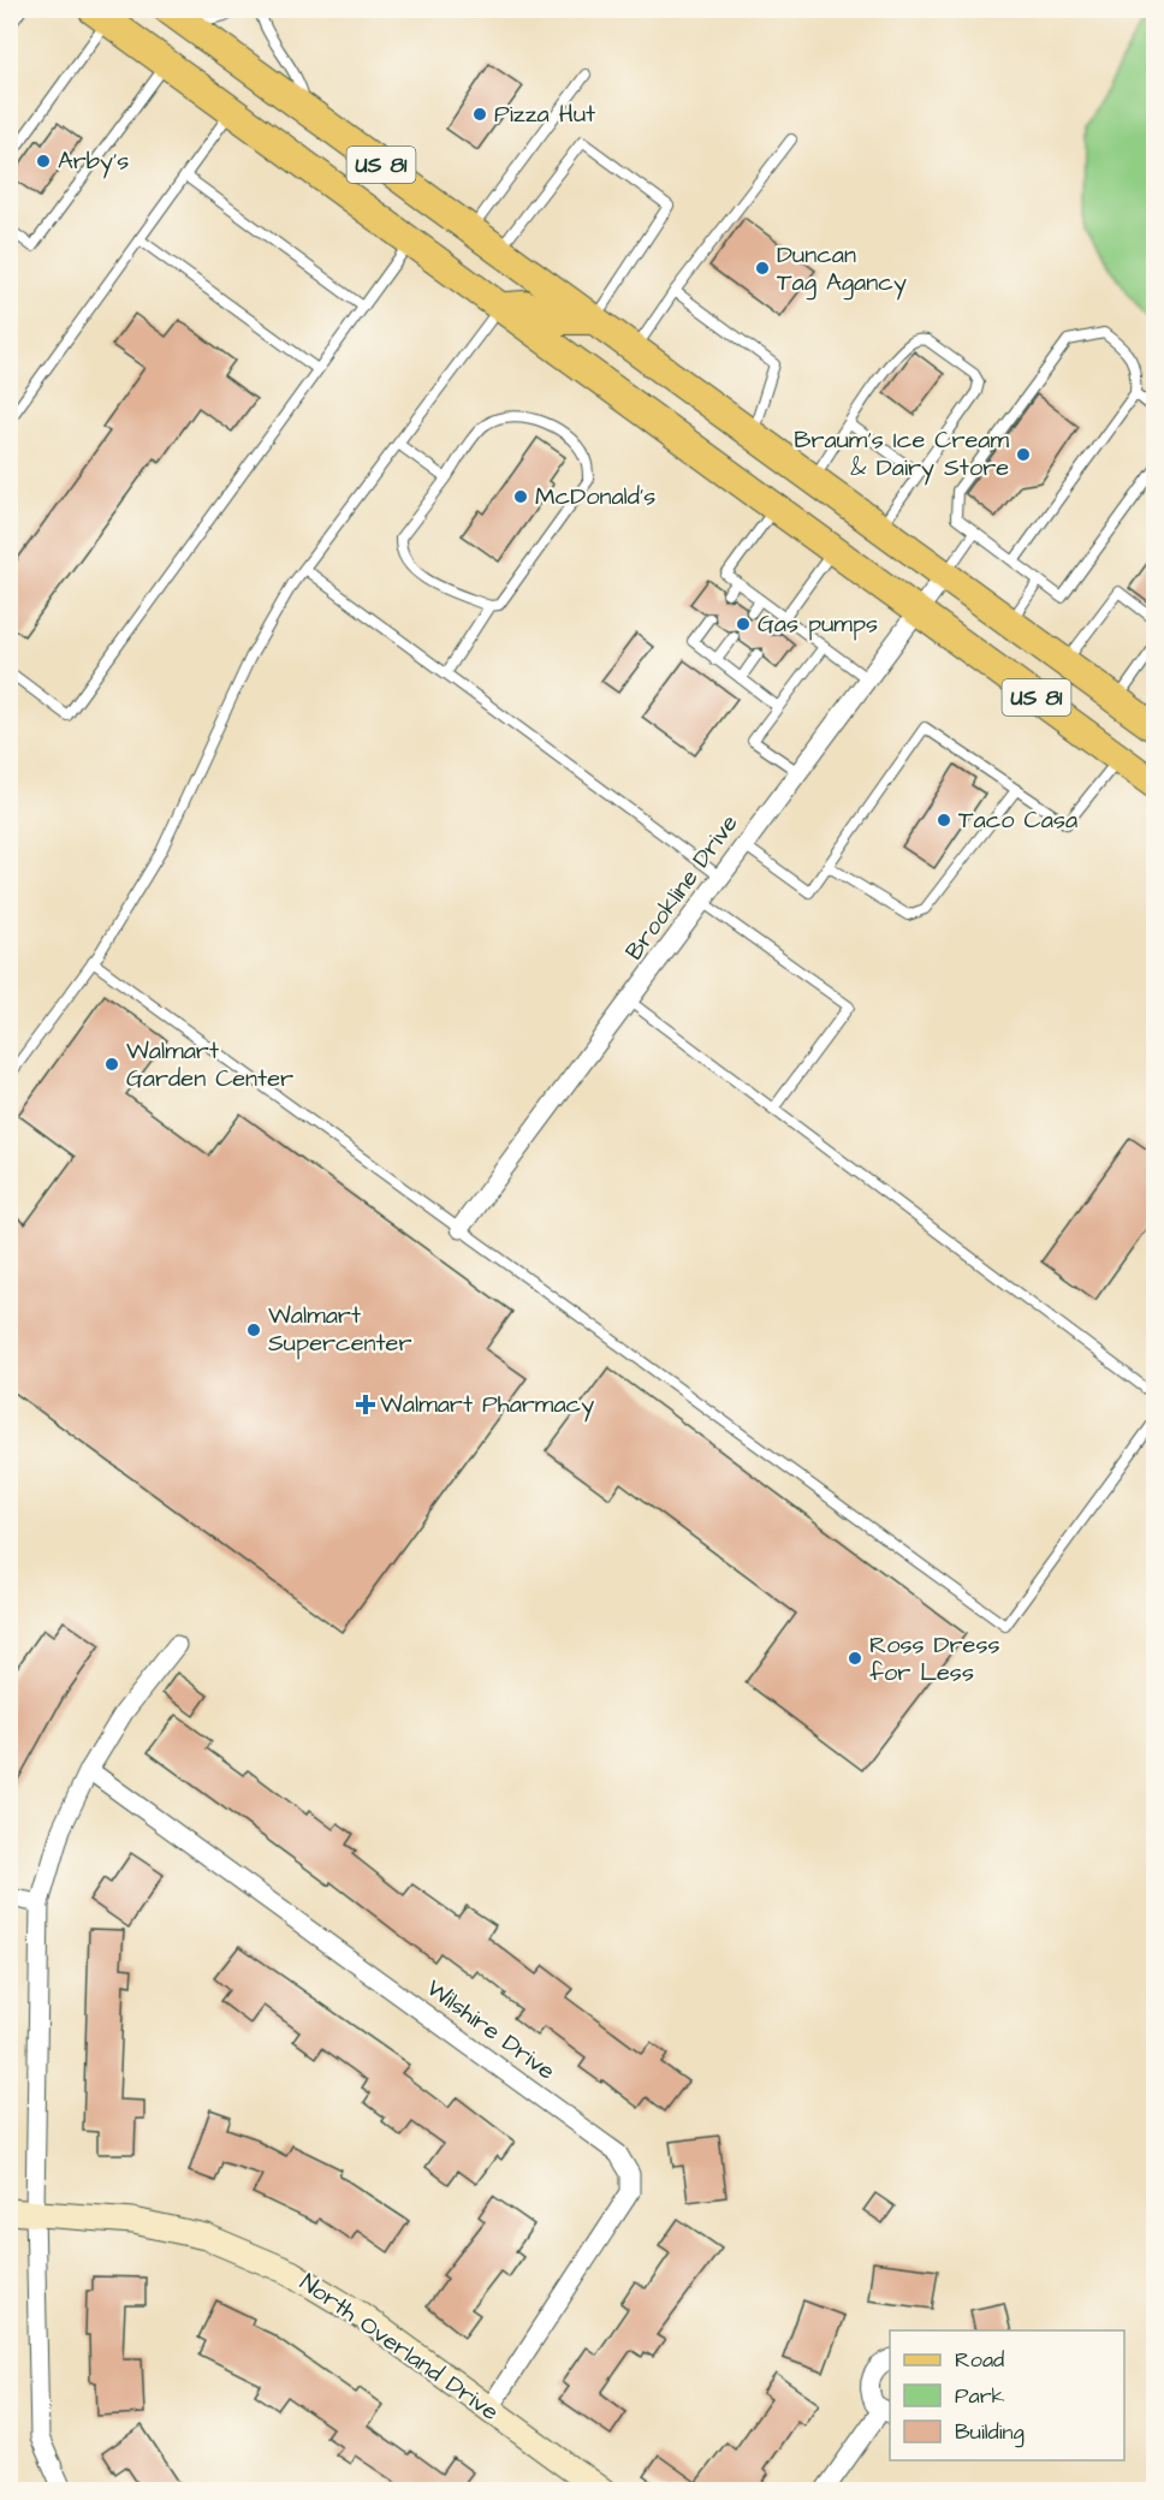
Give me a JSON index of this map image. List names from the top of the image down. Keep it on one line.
{"streets":{"main road":["US 81"],"street":["Brookline Drive","Wilshire Drive","North Overland Drive"]},"crossings":[["US 81","Brookline Drive"],["Wilshire Drive","North Overland Drive"]],"places":{"other":["Pizza Hut","Arby's","Duncan Tag Agancy","Braum's Ice Cream & Dairy Store","McDonald's","Gas pumps","Taco Casa","Walmart Garden Center","Walmart Supercenter","Ross Dress for Less"],"health":["Walmart Pharmacy"]},"legend":["Road","Park","Building"]}
